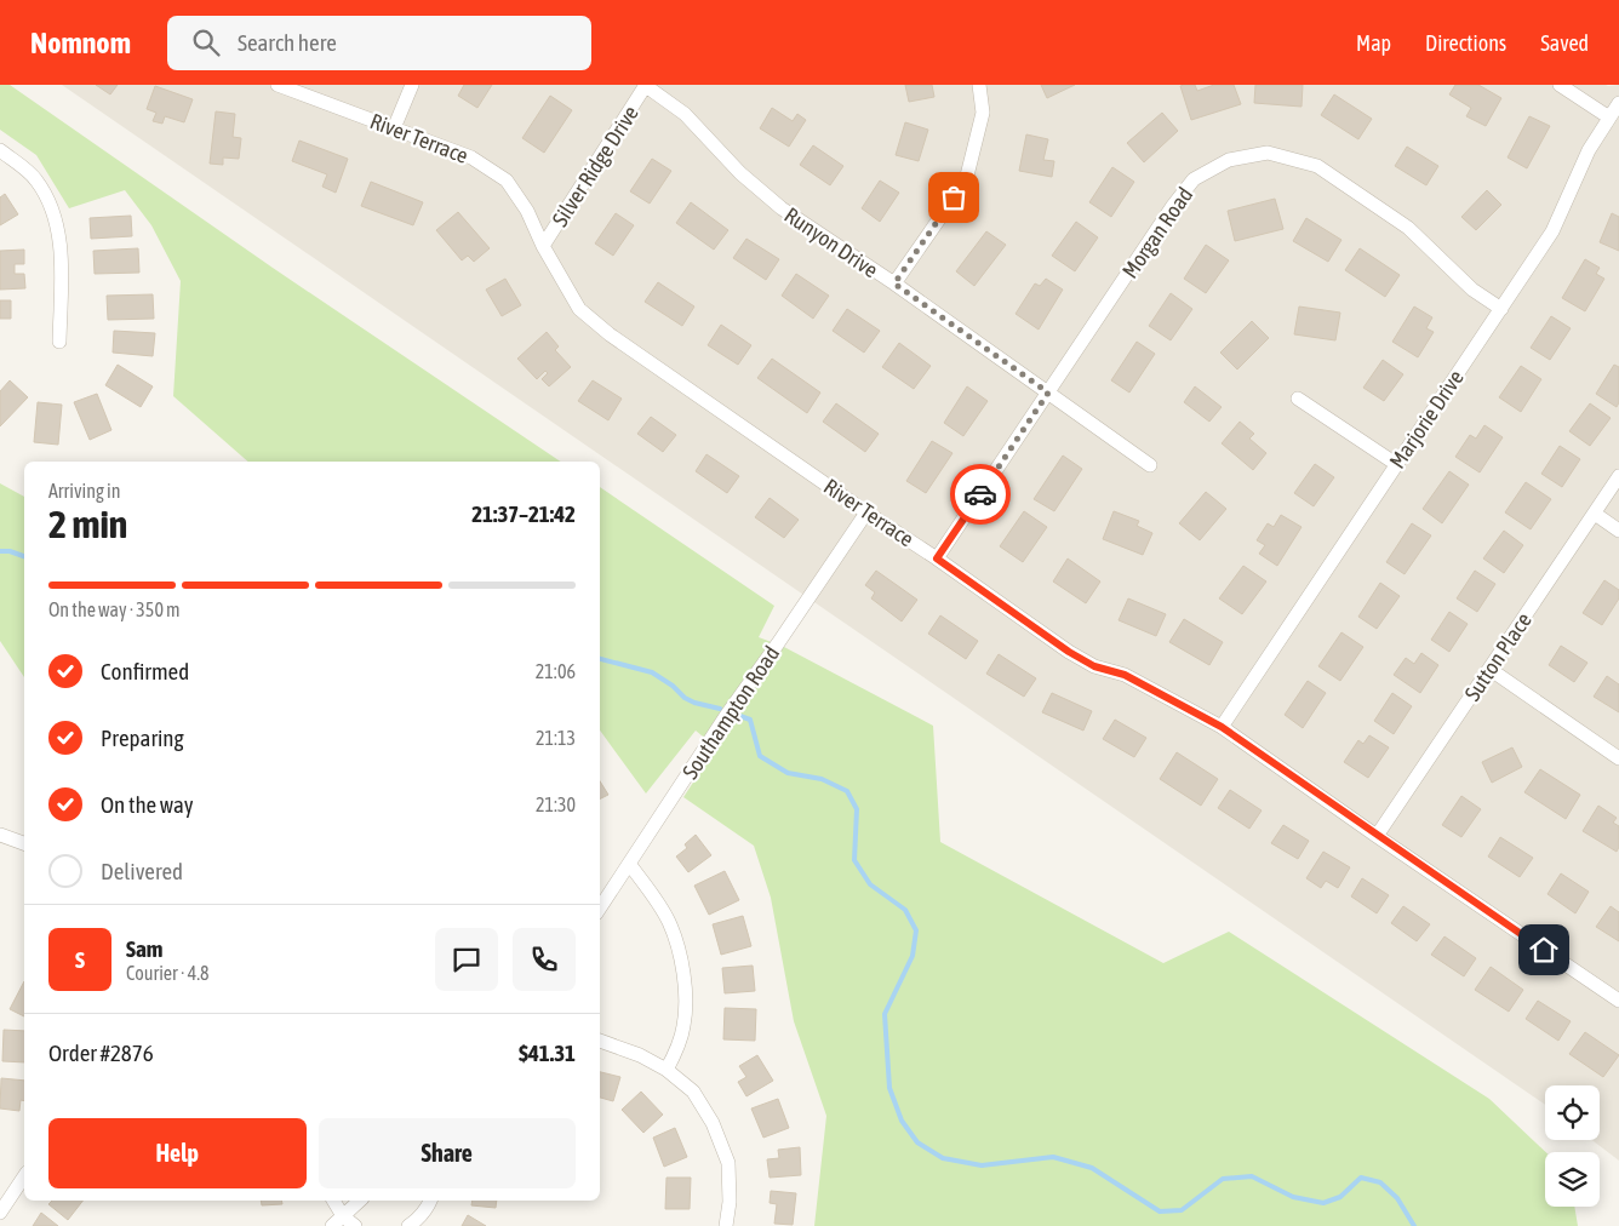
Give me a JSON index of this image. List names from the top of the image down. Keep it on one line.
{"streets":{"street":["River Terrace","Silver Ridge Drive","Morgan Road","Runyon Drive","Marjorie Drive","Sutton Place","Southampton Road"]},"crossings":[["River Terrace","Silver Ridge Drive"],["River Terrace","Morgan Road"],["River Terrace","Marjorie Drive"],["River Terrace","Sutton Place"],["River Terrace","Southampton Road"],["Silver Ridge Drive","Runyon Drive"],["Morgan Road","Runyon Drive"],["Morgan Road","Marjorie Drive"]],"page":{"header":"Nomnom","search":"Search here","nav":["Map","Directions","Saved"],"heading":["2 min","Arriving in","21:37–21:42"],"panel":["Sam","Courier · 4.8","Order #2876","$41.31"],"bar":"On the way · 350 m","list":[["Confirmed","21:06"],["Preparing","21:13"],["On the way","21:30"],"Delivered"],"round":"S","buttons":["Help","Share"]}}
